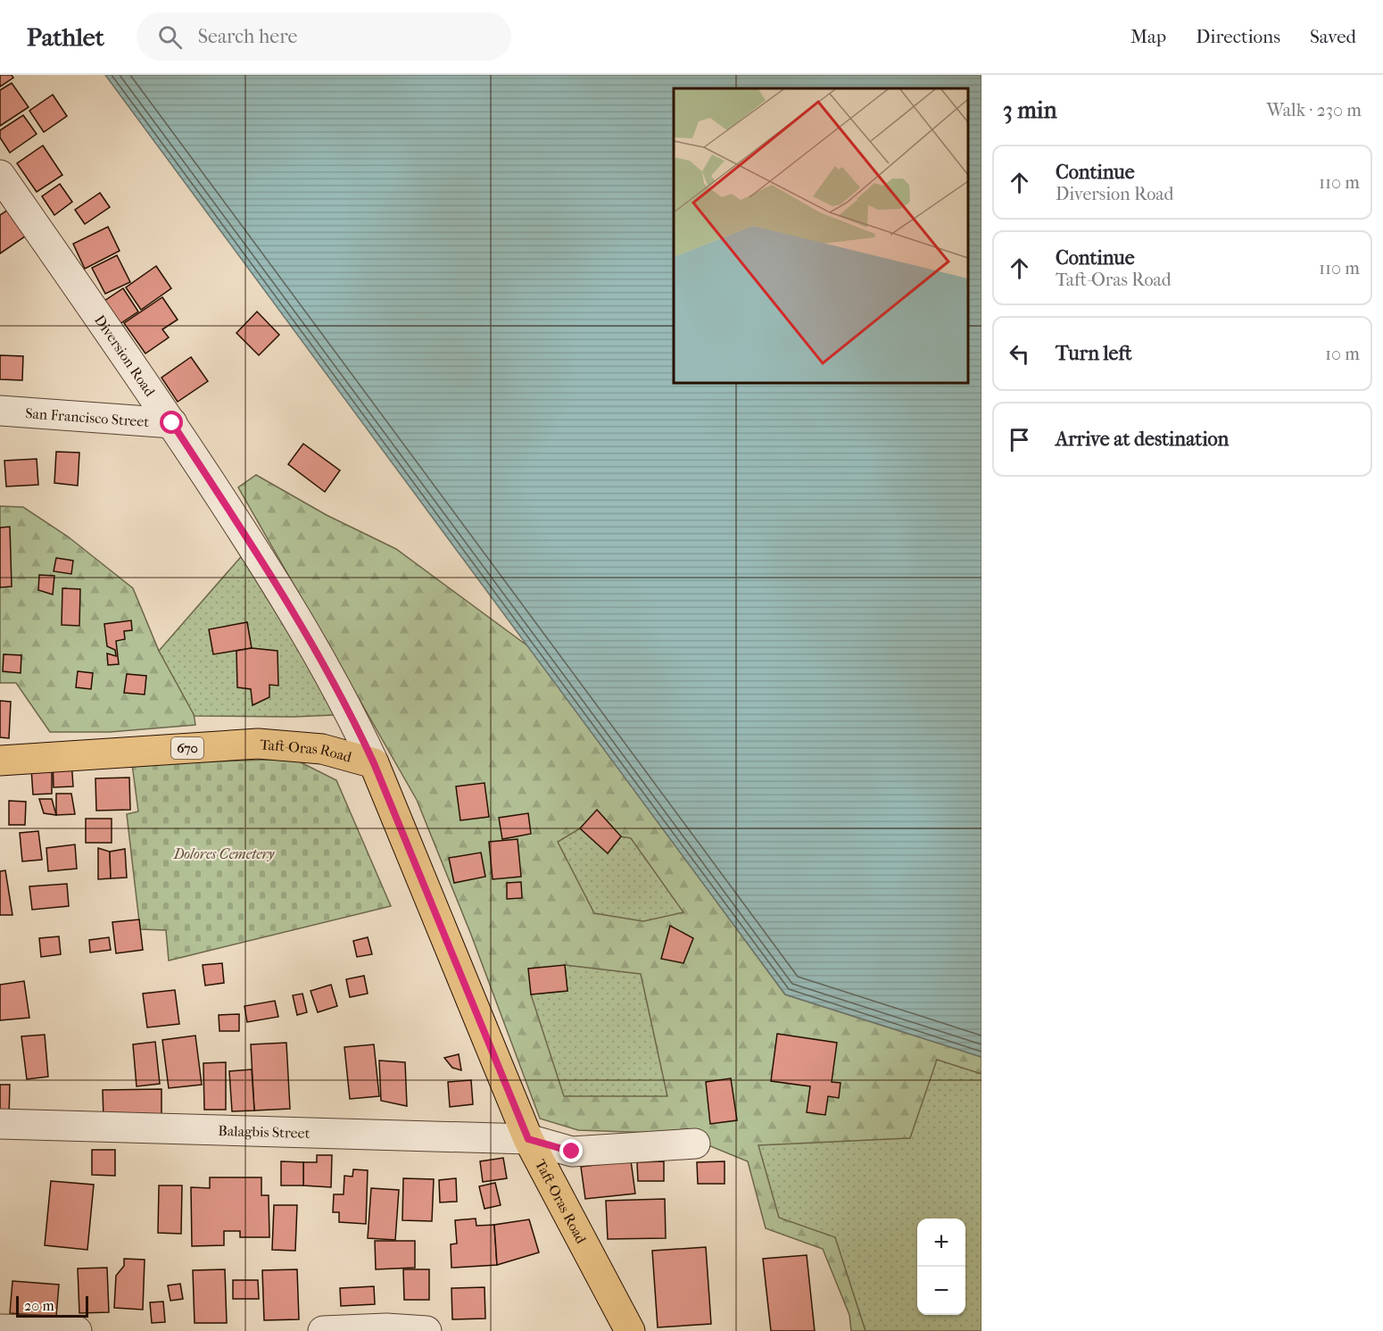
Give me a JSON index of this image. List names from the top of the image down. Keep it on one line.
{"streets":{"main road":["670","Taft-Oras Road"],"street":["Diversion Road","San Francisco Street","Balagbis Street"]},"crossings":[["Diversion Road","San Francisco Street"],["Diversion Road","Taft-Oras Road"],["Taft-Oras Road","Balagbis Street"]],"parks":["Dolores Cemetery"],"scale_bar":"20 m","page":{"header":"Pathlet","search":"Search here","nav":["Map","Directions","Saved"],"heading":["3 min","Walk · 230 m"],"list":[["Continue","Diversion Road","110 m"],["Continue","Taft-Oras Road","110 m"],["Turn left","10 m"],"Arrive at destination"],"map_buttons":["+","−"],"scale":"20 m"}}
